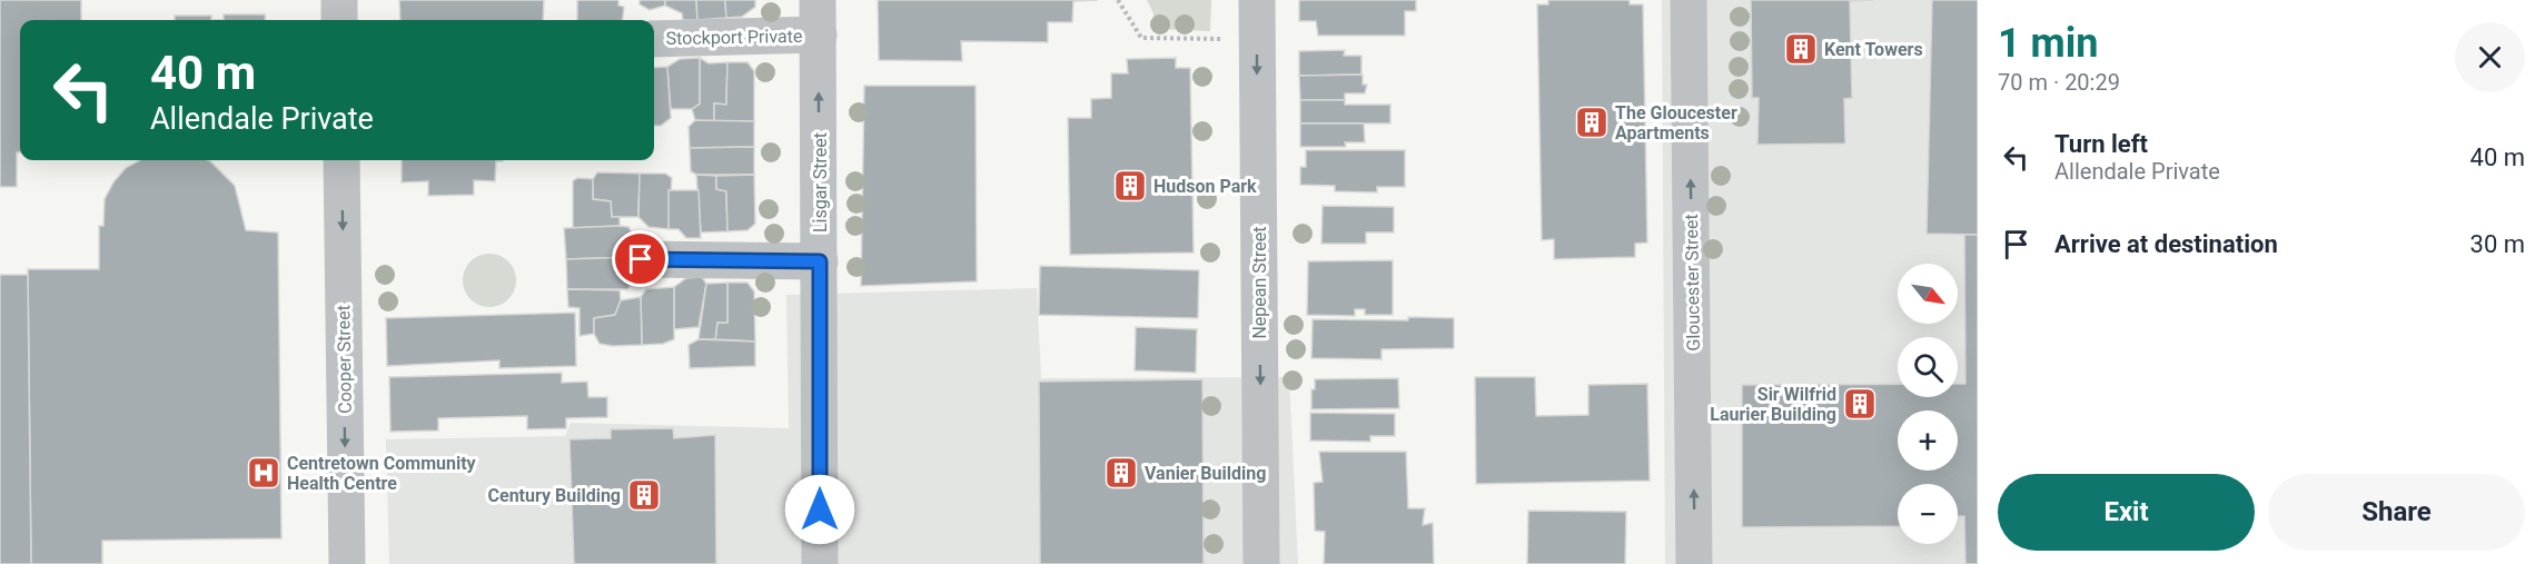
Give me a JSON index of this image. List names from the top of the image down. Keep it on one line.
{"streets":{"street":["Stockport Private","Lisgar Street","Nepean Street","Gloucester Street","Cooper Street"]},"crossings":[["Stockport Private","Lisgar Street"]],"one_way":["Lisgar Street","Nepean Street","Gloucester Street","Cooper Street"],"places":{"building":["Kent Towers","The Gloucester Apartments","Hudson Park","Sir Wilfrid Laurier Building","Vanier Building","Century Building"],"hospital":["Centretown Community Health Centre"]},"north":"bottom right","page":{"heading":["1 min","70 m · 20:29"],"turn":["40 m","Allendale Private"],"list":[{"name":"Turn left","note":"Allendale Private","value":"40 m"},{"name":"Arrive at destination","value":"30 m"}],"map_buttons":["+","−"],"buttons":["Exit","Share"]}}
